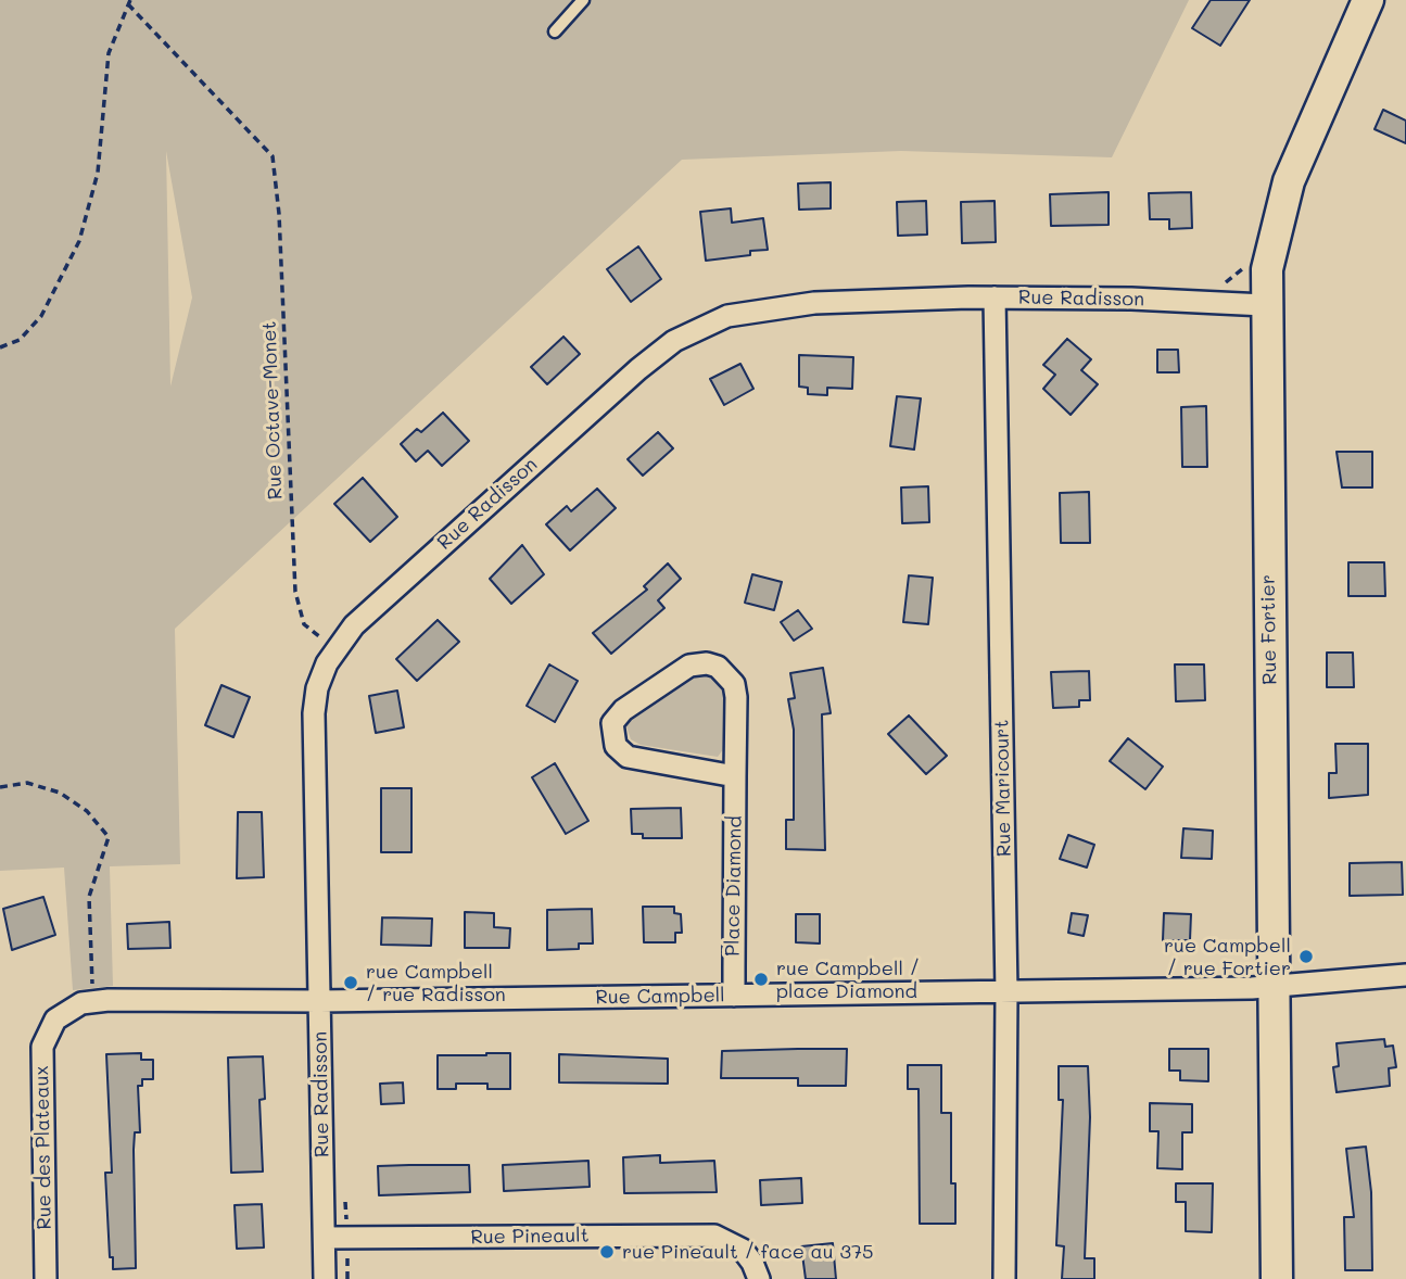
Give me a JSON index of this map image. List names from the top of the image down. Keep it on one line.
{"streets":{"street":["Rue Radisson","Rue Fortier","Rue Maricourt","Place Diamond","Rue Campbell","Rue des Plateaux","Rue Pineault"],"path":["Rue Octave-Monet"]},"crossings":[["Rue Radisson","Rue Octave-Monet"],["Rue Radisson","Rue Fortier"],["Rue Radisson","Rue Maricourt"],["Rue Radisson","Rue Campbell"],["Rue Radisson","Rue Pineault"],["Rue Fortier","Rue Campbell"],["Rue Maricourt","Rue Campbell"],["Place Diamond","Rue Campbell"],["Rue Campbell","Rue des Plateaux"]],"places":["rue Campbell / rue Fortier","rue Campbell / place Diamond","rue Campbell / rue Radisson","rue Pineault / face au 375"]}
